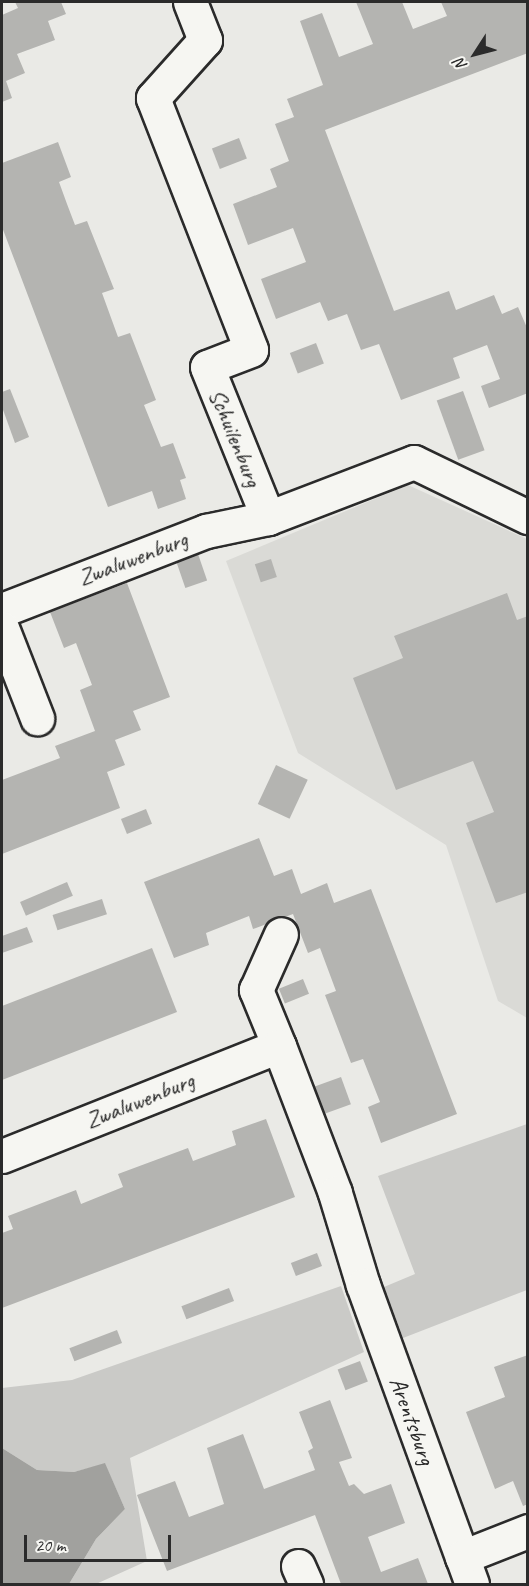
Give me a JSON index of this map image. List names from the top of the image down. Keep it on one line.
{"streets":{"street":["Schuilenburg","Zwaluwenburg","Arentsburg"]},"crossings":[["Schuilenburg","Zwaluwenburg"],["Zwaluwenburg","Arentsburg"]],"scale_bar":"20 m","north":"bottom left"}
